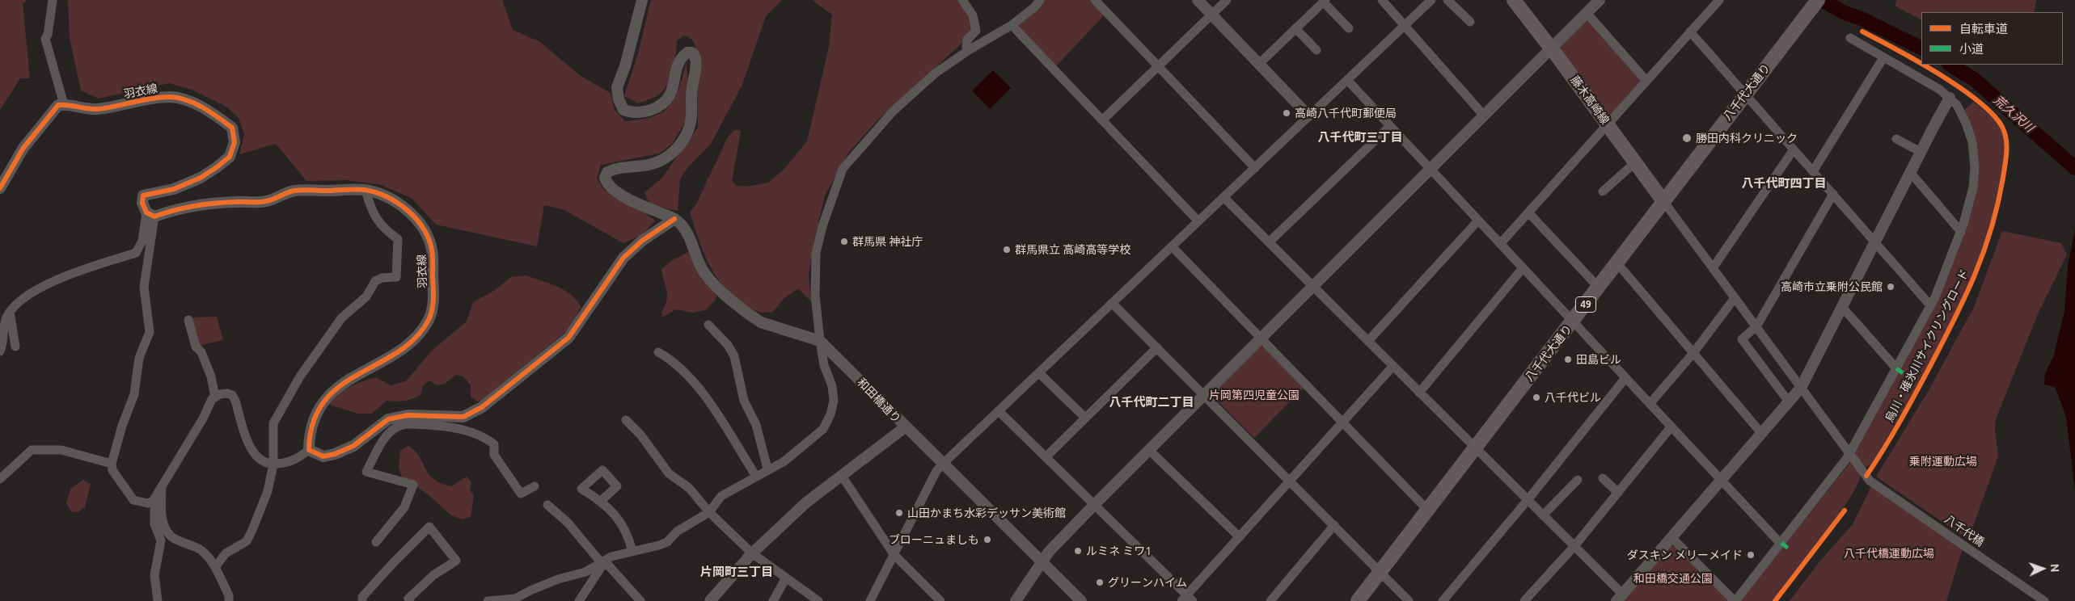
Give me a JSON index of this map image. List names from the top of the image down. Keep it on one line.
{"streets":{"main road":["八千代大通り","藤木高崎線","49"],"street":["羽衣線","和田橋通り","八千代橋"],"cycle path":["烏川・碓氷川サイクリングロード"]},"crossings":[["八千代大通り","藤木高崎線"],["八千代大通り","八千代橋"],["藤木高崎線","八千代橋"]],"districts":["八千代町三丁目","八千代町四丁目","八千代町二丁目","片岡町三丁目"],"water":["荒久沢川"],"parks":["片岡第四児童公園","乗附運動広場","八千代橋運動広場","和田橋交通公園"],"places":["高崎八千代町郵便局","勝田内科クリニック","群馬県 神社庁","群馬県立 高崎高等学校","高崎市立乗附公民館","田島ビル","八千代ビル","山田かまち水彩デッサン美術館","ブローニュましも","ルミネ ミワ1","ダスキン メリーメイド","グリーンハイム"],"legend":["自転車道","小道"],"north":"right"}
